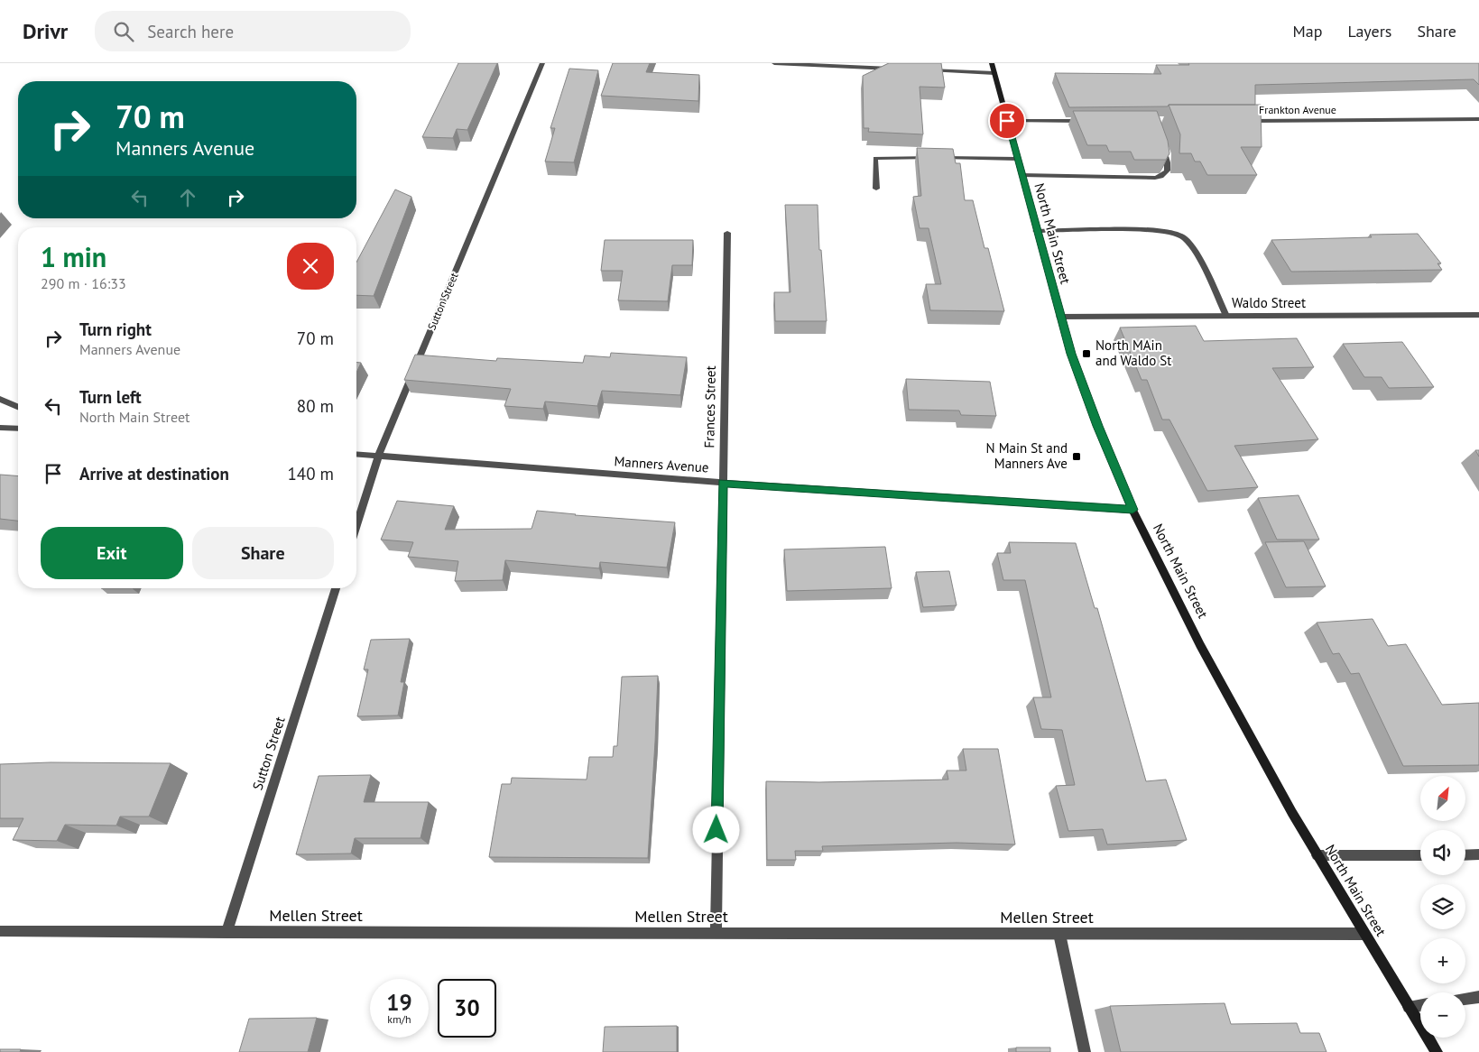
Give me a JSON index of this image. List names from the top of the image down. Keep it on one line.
{"streets":{"main road":["North Main Street"],"street":["Frankton Avenue","Sutton Street","Waldo Street","Frances Street","Manners Avenue","Mellen Street"]},"crossings":[["North Main Street","Waldo Street"],["North Main Street","Manners Avenue"],["North Main Street","Mellen Street"],["Sutton Street","Manners Avenue"],["Sutton Street","Mellen Street"],["Frances Street","Manners Avenue"],["Frances Street","Mellen Street"]],"places":{"transit":["North MAin and Waldo St","N Main St and Manners Ave"]},"north":"top right","page":{"header":"Drivr","search":"Search here","nav":["Map","Layers","Share"],"turn":["70 m","Manners Avenue"],"heading":["1 min","290 m · 16:33"],"list":[{"name":"Turn right","note":"Manners Avenue","value":"70 m"},{"name":"Turn left","note":"North Main Street","value":"80 m"},{"name":"Arrive at destination","value":"140 m"}],"buttons":["Exit","Share"],"map_buttons":["+","−"],"speed":"19 km/h","limit":"30"}}
